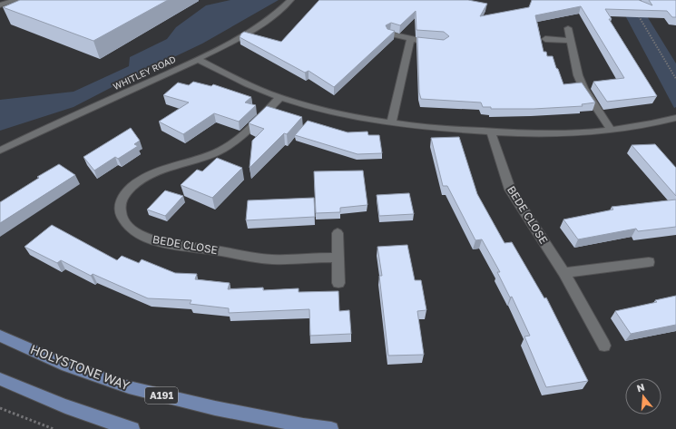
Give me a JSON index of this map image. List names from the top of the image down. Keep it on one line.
{"streets":{"main road":["HOLYSTONE WAY","A191"],"street":["WHITLEY ROAD","BEDE CLOSE"]},"north":"top"}
